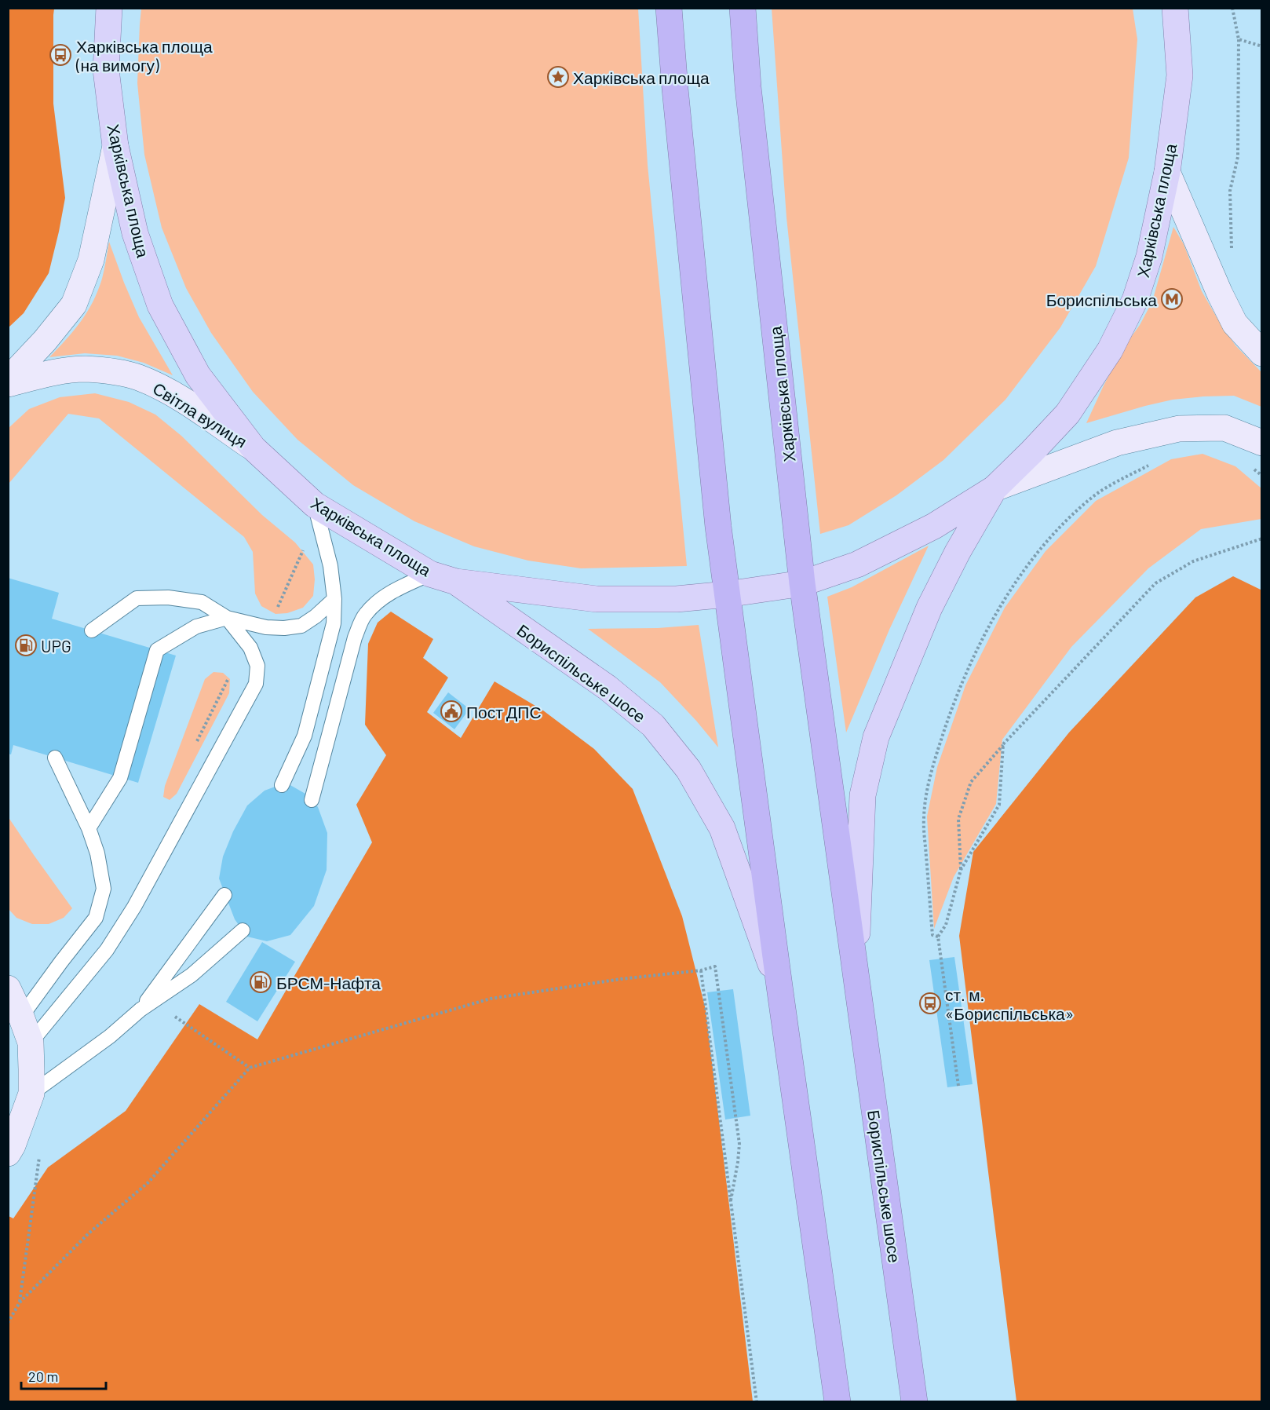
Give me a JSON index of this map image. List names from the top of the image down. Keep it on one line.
{"streets":{"highway":["Харківська площа","Бориспільське шосе"],"main road":["Світла вулиця"]},"crossings":[["Харківська площа","Світла вулиця"],["Харківська площа","Бориспільське шосе"]],"places":{"bus stop":["Харківська площа (на вимогу)","ст. м. «Бориспільська»"],"place":["Харківська площа"],"metro station":["Бориспільська"],"fuel station":["UPG","БРСМ-Нафта"],"public building":["Пост ДПС"]},"scale_bar":"20 m"}
